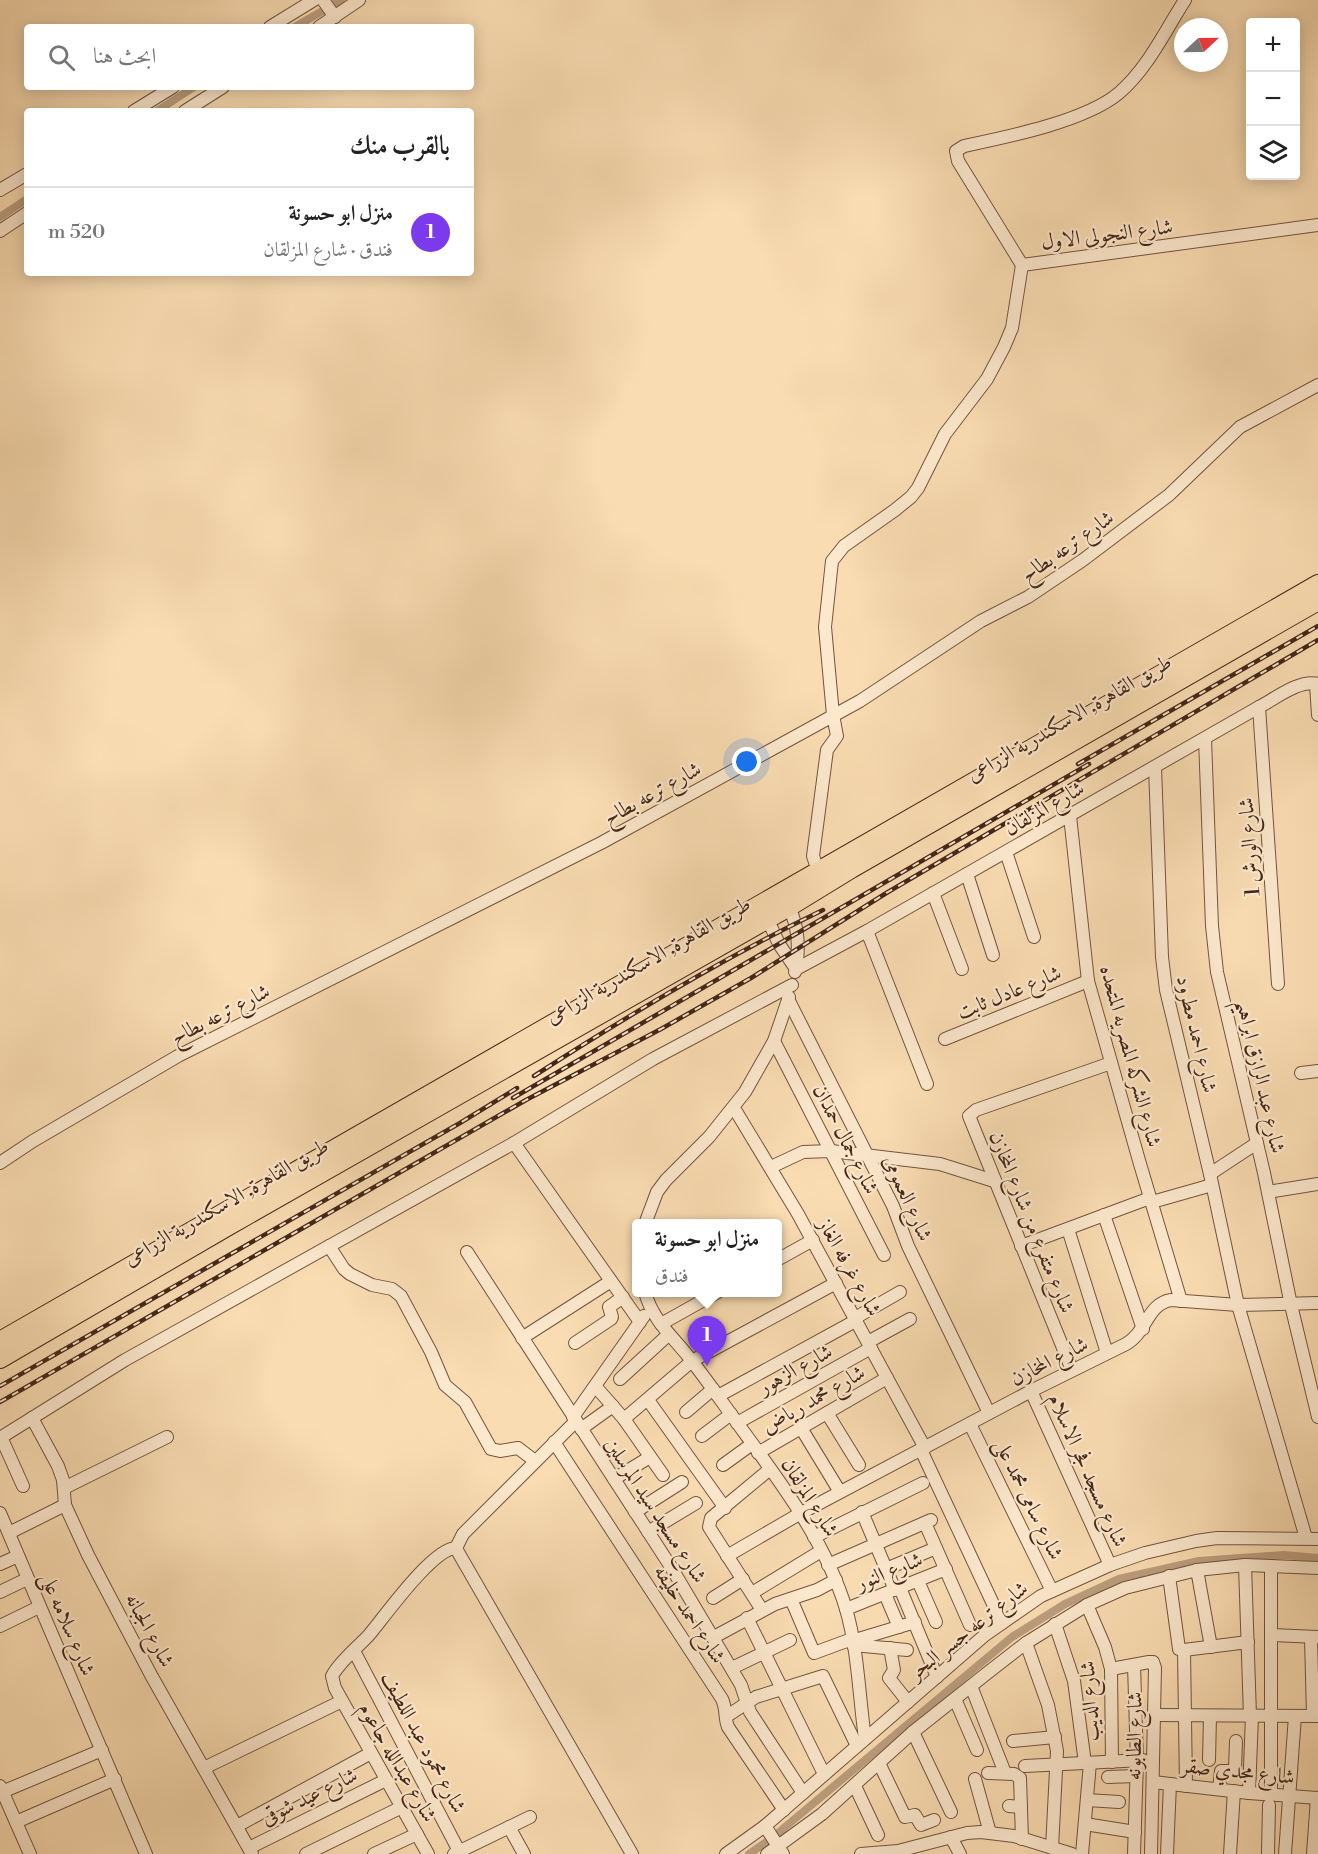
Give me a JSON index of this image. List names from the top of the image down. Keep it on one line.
{"streets":{"highway":["طريق القاهرة, الاسكندرية الزراعى"],"street":["شارع النجولى الاول","شارع ترعه بطاح","شارع المزلقان","شارع الورش 1","شارع عادل ثابت","شارع احمد مطرود","شارع الشركه المصريه المتحده","شارع عبد الرازق ابراهيم","شارع جمال حمدان","شارع العمومى","شارع متفرع من شارع المخازن","شارع غرفه الغاز","شارع المخازن","شارع الزهور","شارع محمد رياض","شارع مسجد فجر الاسلام","شارع سامى محمد على","شارع مسجد سيد المرسلين","شارع النور","شارع احمد خليفه","شارع سلامه على","شارع الجبانه","شارع ترعه جسر البحر","شارع الديب","شارع الطابونه","شارع محمود عبد اللطيف","شارع عبدالله جاعوم","شارع مجدي صقر","شارع عيد شوقى"]},"crossings":[["شارع النجولى الاول","شارع ترعه بطاح"],["شارع النجولى الاول","طريق القاهرة, الاسكندرية الزراعى"],["شارع المزلقان","شارع الورش 1"],["شارع المزلقان","شارع احمد مطرود"],["شارع المزلقان","شارع الشركه المصريه المتحده"],["شارع المزلقان","شارع عبد الرازق ابراهيم"],["شارع المزلقان","شارع المخازن"],["شارع المزلقان","شارع الزهور"],["شارع المزلقان","شارع محمد رياض"],["شارع المزلقان","شارع النور"],["شارع المزلقان","شارع ترعه جسر البحر"],["شارع عادل ثابت","شارع الشركه المصريه المتحده"],["شارع احمد مطرود","شارع المخازن"],["شارع احمد مطرود","شارع ترعه جسر البحر"],["شارع الشركه المصريه المتحده","شارع متفرع من شارع المخازن"],["شارع الشركه المصريه المتحده","شارع المخازن"],["شارع عبد الرازق ابراهيم","شارع المخازن"],["شارع العمومى","شارع المخازن"],["شارع متفرع من شارع المخازن","شارع المخازن"],["شارع غرفه الغاز","شارع المخازن"],["شارع غرفه الغاز","شارع الزهور"],["شارع غرفه الغاز","شارع محمد رياض"],["شارع غرفه الغاز","شارع ترعه جسر البحر"],["شارع المخازن","شارع مسجد فجر الاسلام"],["شارع المخازن","شارع سامى محمد على"],["شارع مسجد فجر الاسلام","شارع ترعه جسر البحر"],["شارع سامى محمد على","شارع ترعه جسر البحر"],["شارع مسجد سيد المرسلين","شارع ترعه جسر البحر"],["شارع احمد خليفه","شارع ترعه جسر البحر"],["شارع الجبانه","شارع عيد شوقى"],["شارع الديب","شارع الطابونه"],["شارع الطابونه","شارع مجدي صقر"],["شارع محمود عبد اللطيف","شارع عبدالله جاعوم"],["شارع عبدالله جاعوم","شارع عيد شوقى"]],"north":"right","page":{"map_buttons":["+","−"],"search":"ابحث هنا","heading":"بالقرب منك","list":[{"mark":"1","name":"منزل ابو حسونة","note":"فندق · شارع المزلقان","value":"520 m"}],"popup":["منزل ابو حسونة","فندق"],"pins":"1"}}
